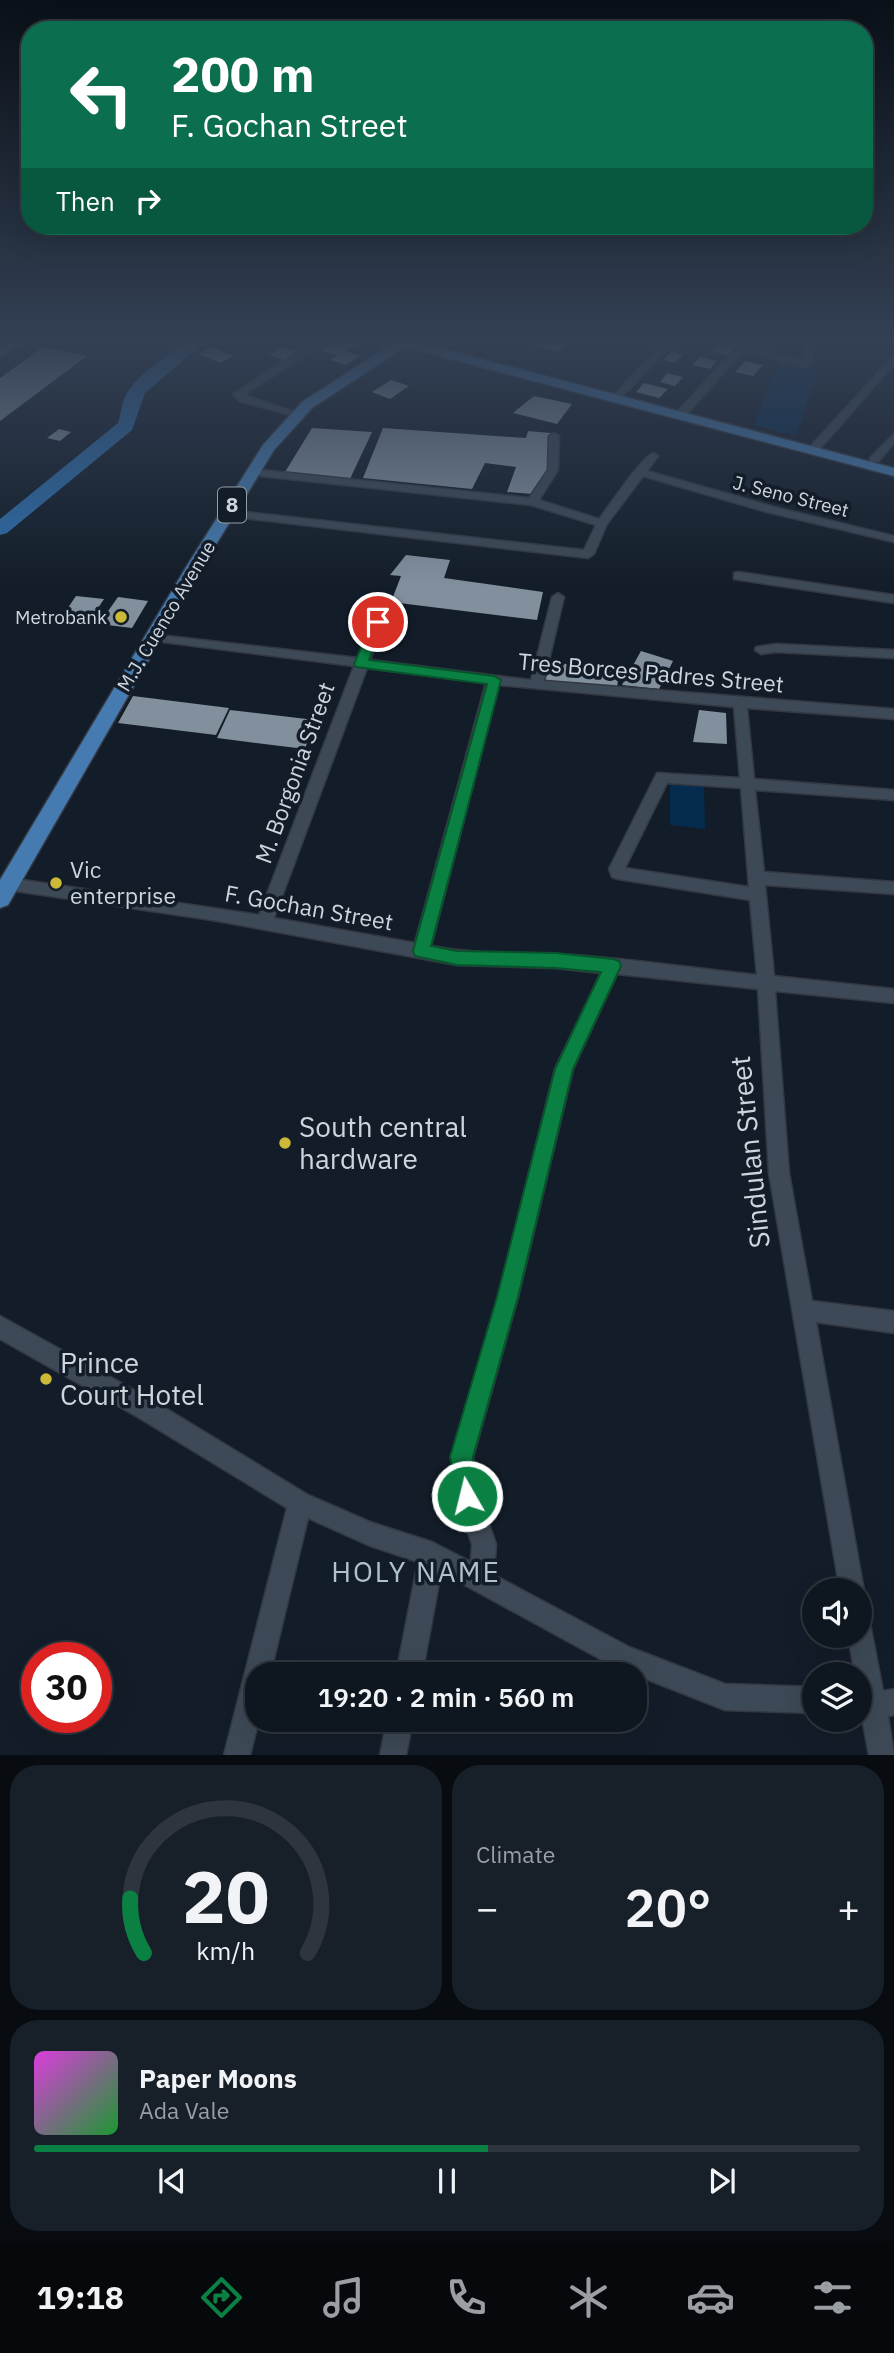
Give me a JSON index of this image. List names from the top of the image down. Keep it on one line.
{"streets":{"main road":["8","M.J. Cuenco Avenue"],"street":["J. Seno Street","Tres Borces Padres Street","M. Borgonia Street","F. Gochan Street","Sindulan Street"]},"crossings":[["M.J. Cuenco Avenue","Tres Borces Padres Street"],["M.J. Cuenco Avenue","F. Gochan Street"],["Tres Borces Padres Street","M. Borgonia Street"],["Tres Borces Padres Street","Sindulan Street"],["M. Borgonia Street","F. Gochan Street"],["F. Gochan Street","Sindulan Street"]],"districts":["HOLY NAME"],"places":["Metrobank","Vic enterprise","South central hardware","Prince Court Hotel"],"page":{"turn":["200 m","F. Gochan Street"],"then":"Then","limit":"30","trip":"19:20 · 2 min · 560 m","tile":"Climate","heat":["−","20°","+"],"song":["Paper Moons","Ada Vale"],"tabs":"19:18","gauge":["20","km/h"]}}
